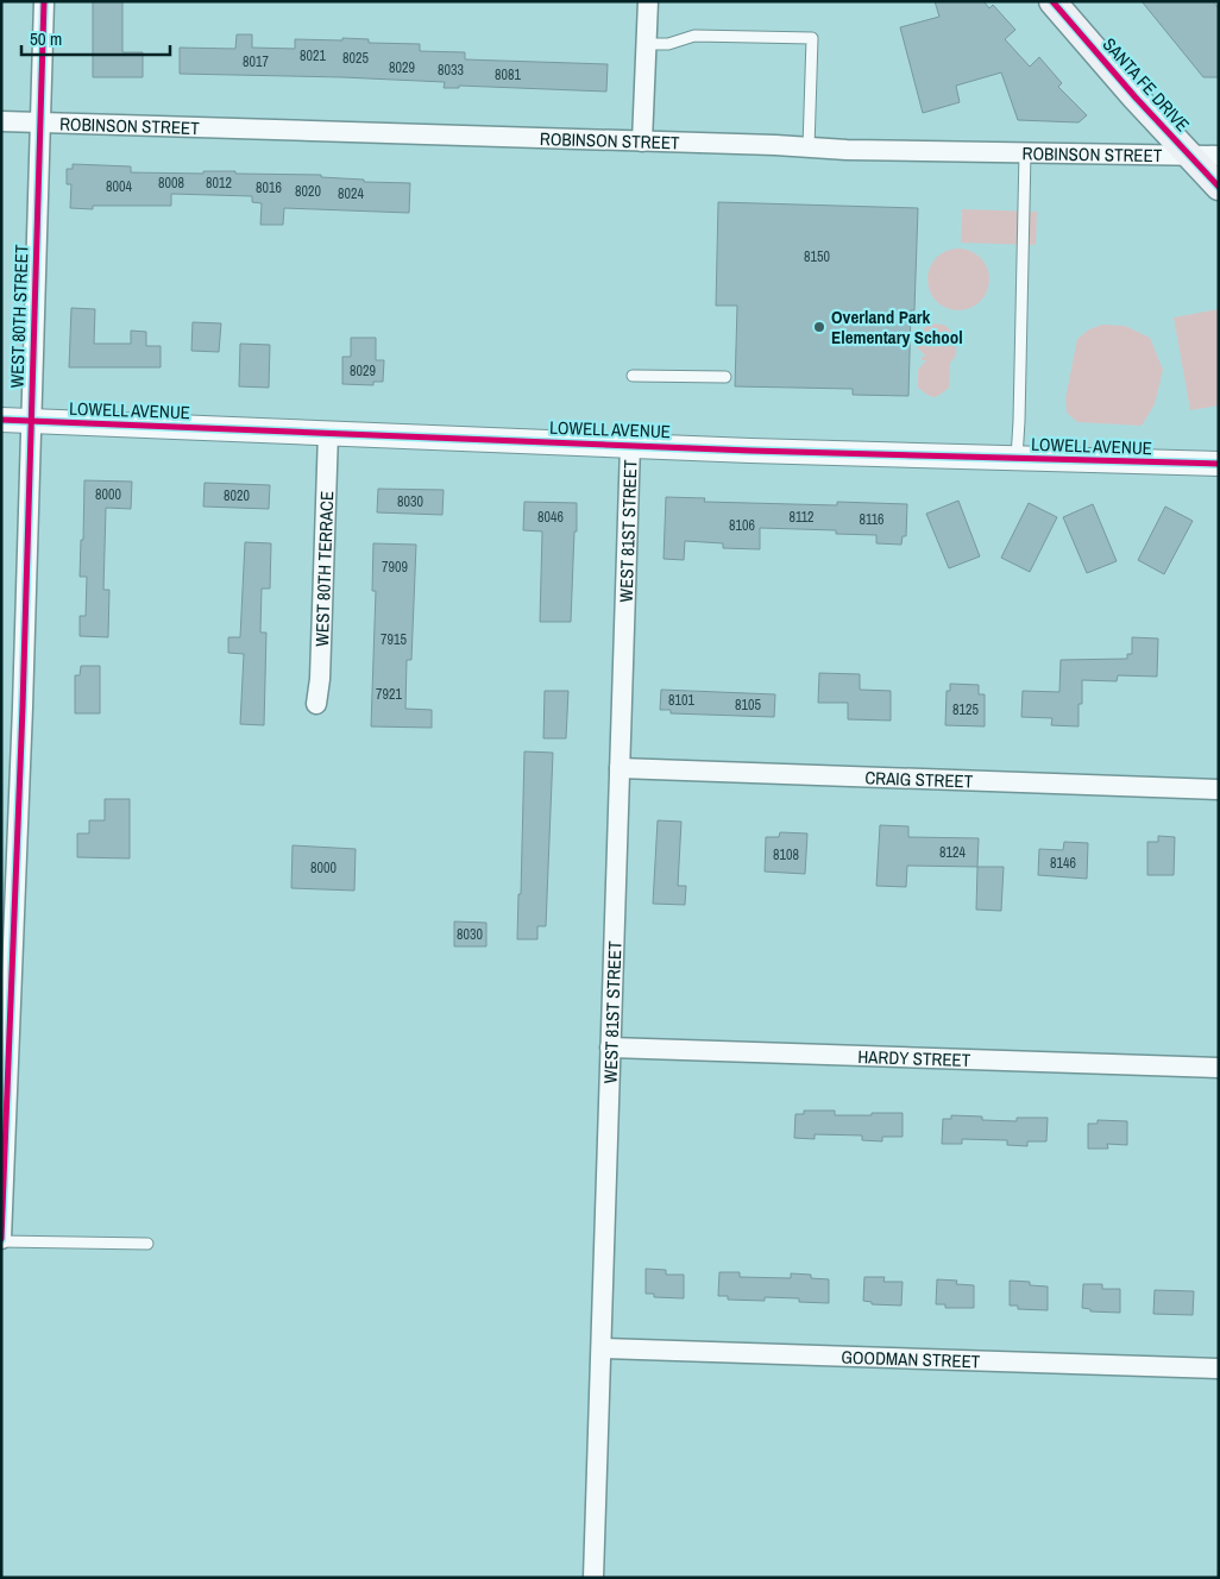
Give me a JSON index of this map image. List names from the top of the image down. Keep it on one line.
{"streets":{"main road":["SANTA FE DRIVE"],"street":["ROBINSON STREET","WEST 80TH STREET","LOWELL AVENUE","WEST 81ST STREET","WEST 80TH TERRACE","CRAIG STREET","HARDY STREET","GOODMAN STREET"]},"crossings":[["SANTA FE DRIVE","ROBINSON STREET"],["ROBINSON STREET","WEST 80TH STREET"],["WEST 80TH STREET","LOWELL AVENUE"],["LOWELL AVENUE","WEST 81ST STREET"],["LOWELL AVENUE","WEST 80TH TERRACE"],["WEST 81ST STREET","CRAIG STREET"],["WEST 81ST STREET","HARDY STREET"],["WEST 81ST STREET","GOODMAN STREET"]],"places":["Overland Park Elementary School"],"house_numbers":["8021","8025","8017","8029","8033","8081","8008","8012","8004","8016","8020","8024","8150","8029","8000","8020","8030","8046","8112","8116","8106","7909","7915","7921","8101","8105","8125","8124","8108","8146","8000","8030"],"scale_bar":"50 m"}
